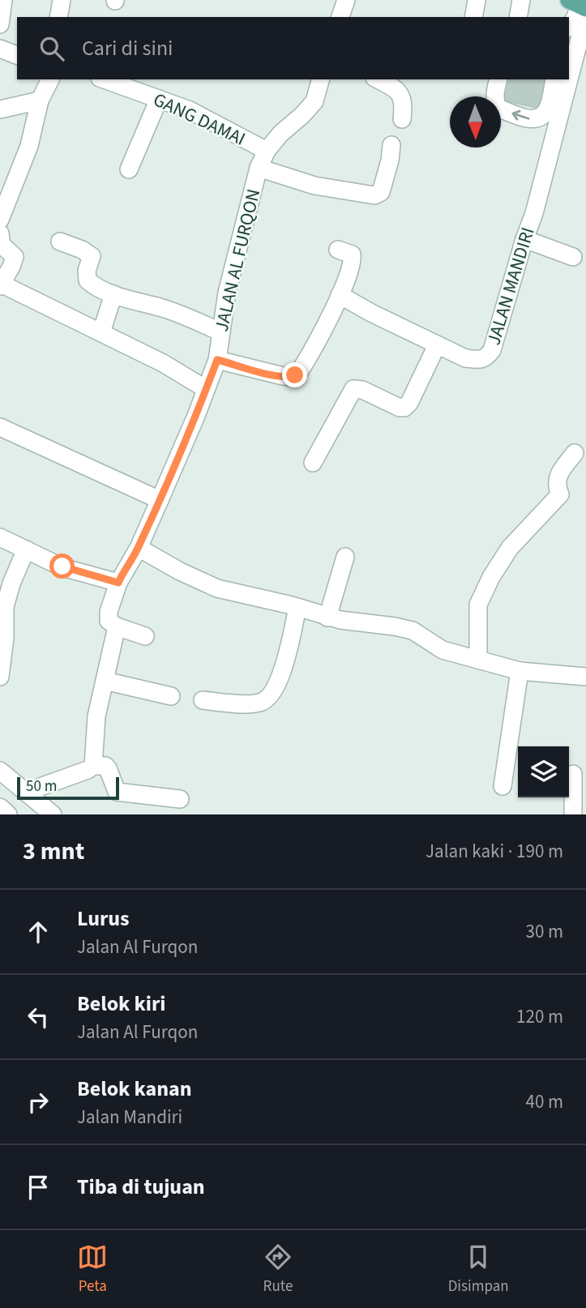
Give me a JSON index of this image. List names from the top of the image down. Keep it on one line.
{"streets":{"street":["GANG DAMAI","JALAN AL FURQON","JALAN MANDIRI"]},"crossings":[["GANG DAMAI","JALAN AL FURQON"]],"scale_bar":"50 m","north":"bottom","page":{"search":"Cari di sini","scale":"50 m","heading":["3 mnt","Jalan kaki · 190 m"],"list":[["Lurus","Jalan Al Furqon","30 m"],["Belok kiri","Jalan Al Furqon","120 m"],["Belok kanan","Jalan Mandiri","40 m"],"Tiba di tujuan"],"nav":["Peta","Rute","Disimpan"]}}
